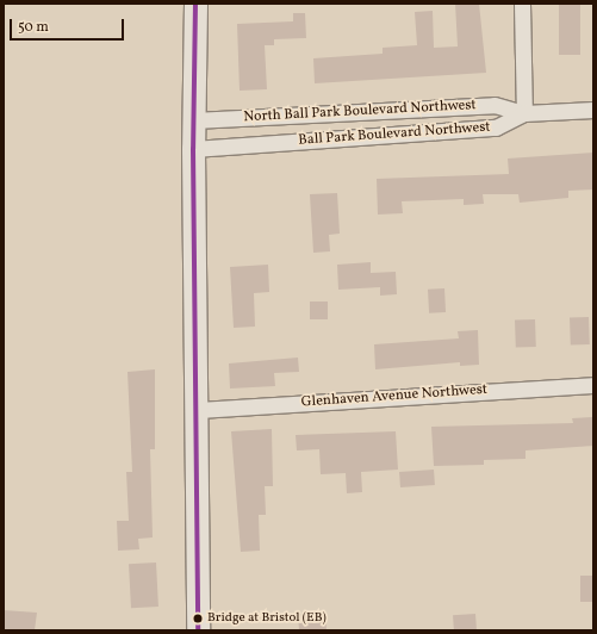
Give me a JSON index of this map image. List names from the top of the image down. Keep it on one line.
{"streets":{"street":["North Ball Park Boulevard Northwest","Ball Park Boulevard Northwest","Glenhaven Avenue Northwest"]},"crossings":[["North Ball Park Boulevard Northwest","Ball Park Boulevard Northwest"]],"places":["Bridge at Bristol (EB)"],"scale_bar":"50 m"}
